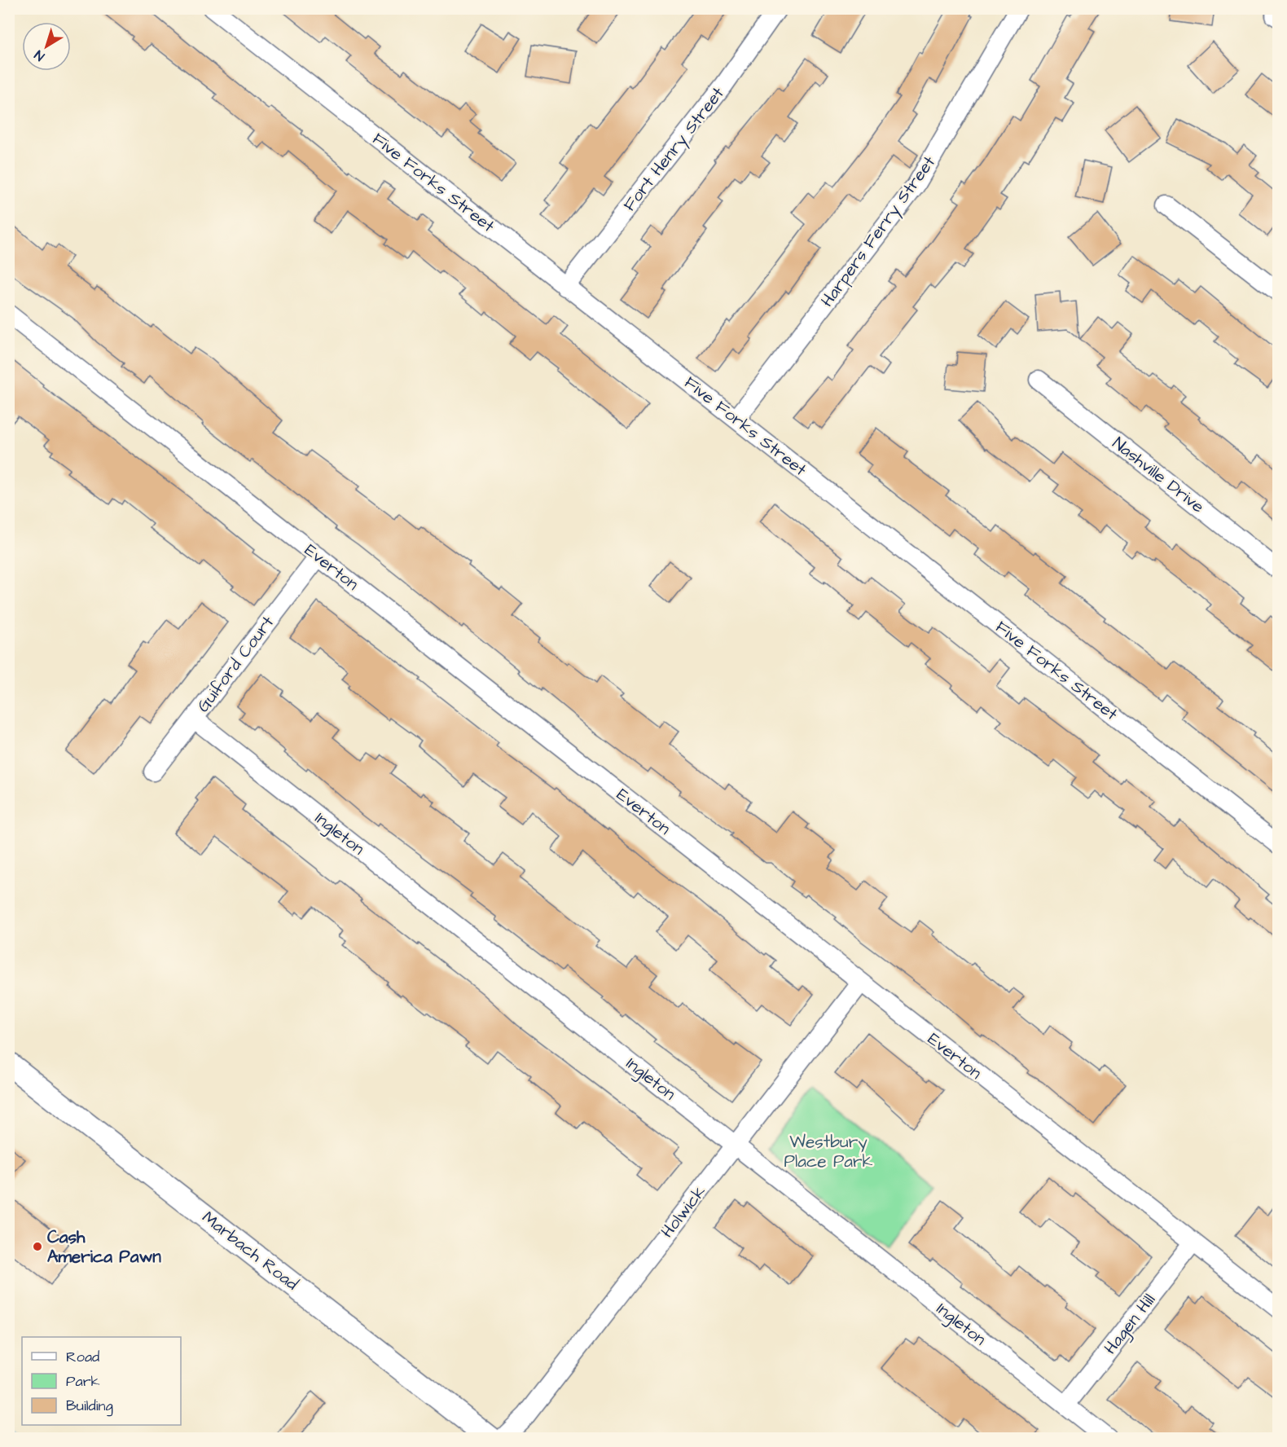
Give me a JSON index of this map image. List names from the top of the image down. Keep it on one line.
{"streets":{"main road":["Marbach Road"],"street":["Fort Henry Street","Five Forks Street","Harpers Ferry Street","Nashville Drive","Everton","Guiford Court","Ingleton","Holwick","Hagen Hill"]},"crossings":[["Fort Henry Street","Five Forks Street"],["Five Forks Street","Harpers Ferry Street"],["Everton","Guiford Court"],["Everton","Holwick"],["Everton","Hagen Hill"],["Guiford Court","Ingleton"],["Ingleton","Holwick"],["Ingleton","Hagen Hill"]],"parks":["Westbury Place Park"],"places":["Cash America Pawn"],"legend":["Road","Park","Building"],"north":"bottom left"}
